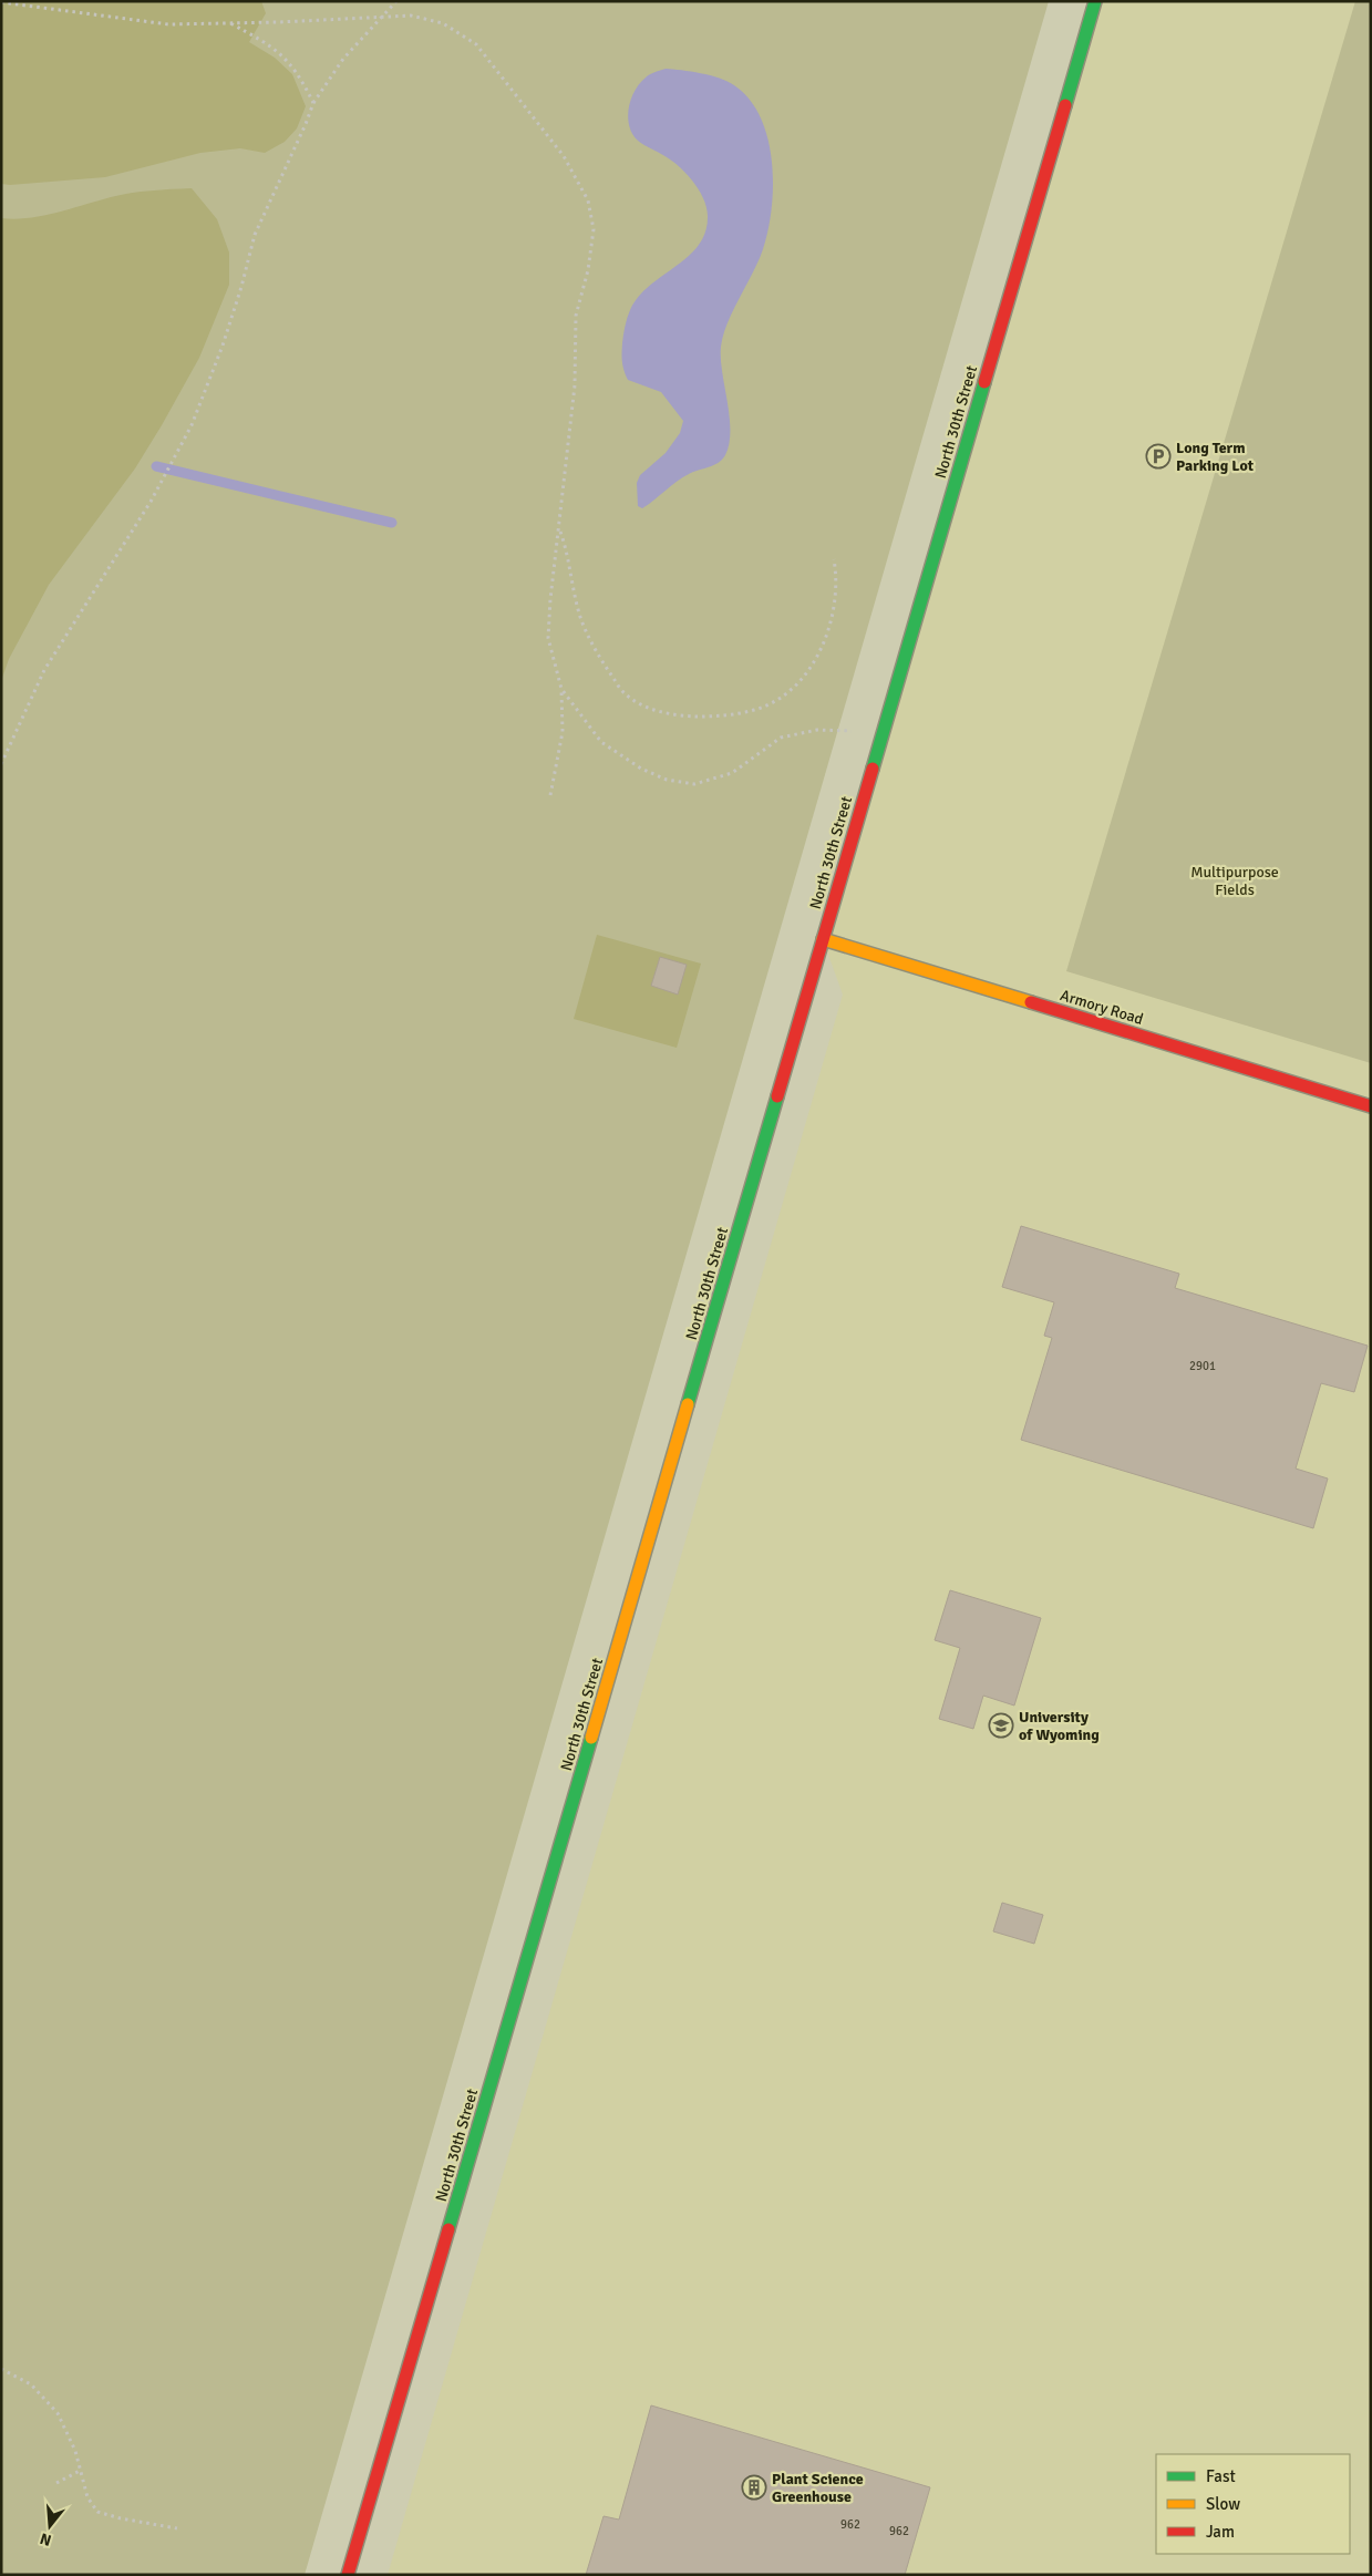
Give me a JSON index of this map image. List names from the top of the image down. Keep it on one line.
{"streets":{"main road":["North 30th Street","Armory Road"]},"crossings":[["North 30th Street","Armory Road"]],"parks":["Multipurpose Fields"],"places":{"parking":["Long Term Parking Lot"],"school or university":["University of Wyoming"],"building":["Plant Science Greenhouse"]},"house_numbers":["2901","962","962"],"legend":["Fast","Slow","Jam"],"north":"bottom"}
